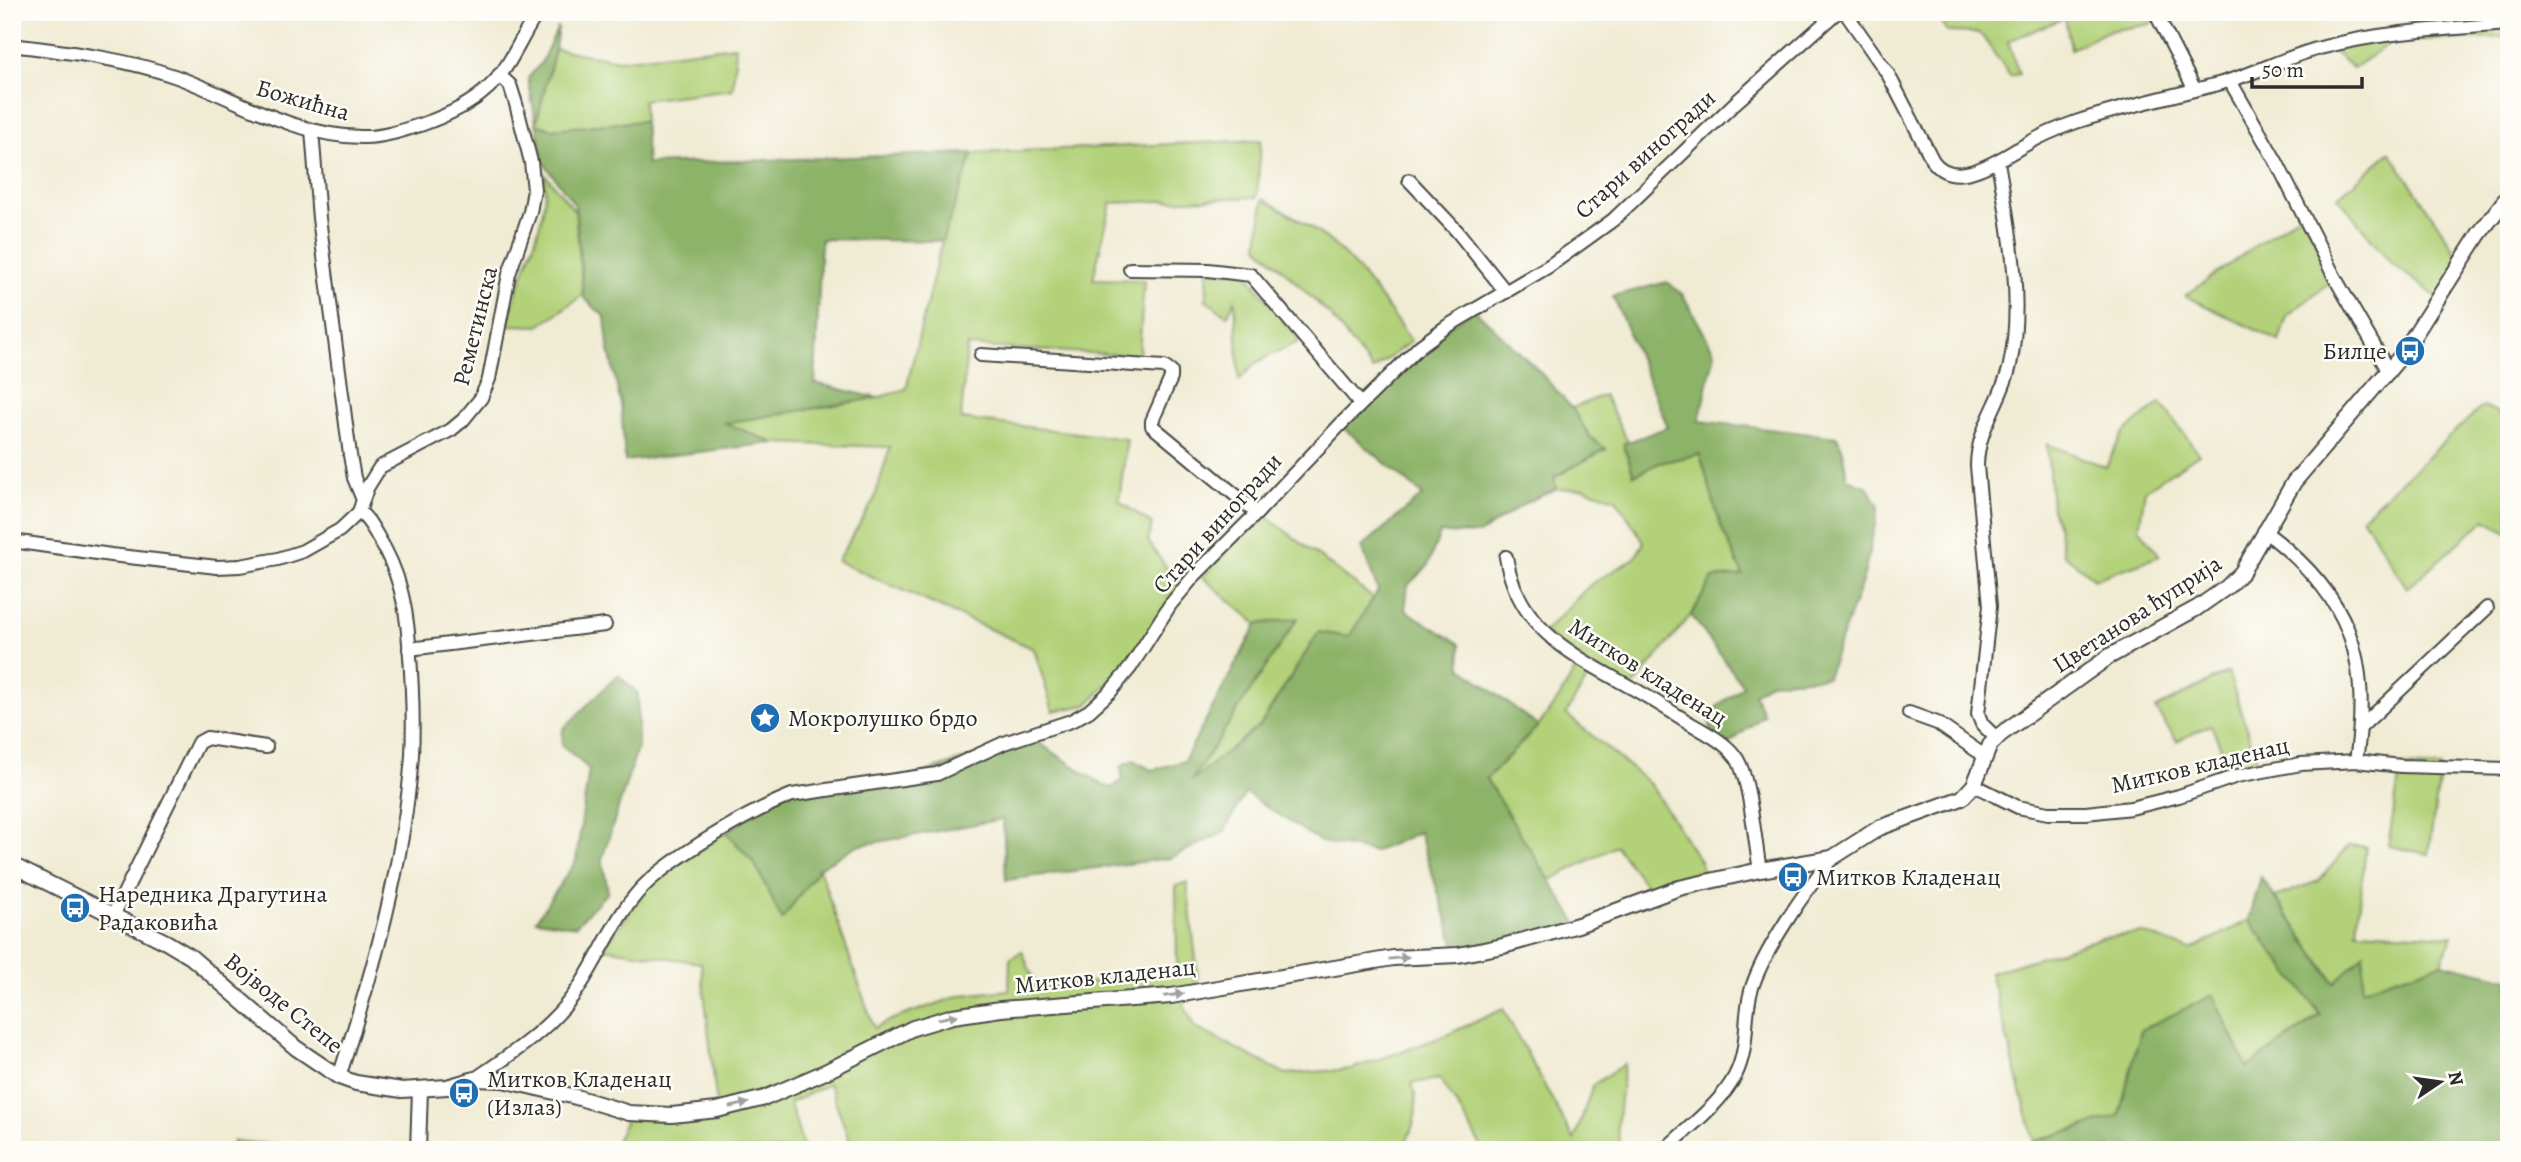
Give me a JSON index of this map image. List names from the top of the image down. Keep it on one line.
{"streets":{"street":["Божићна","Стари виногради","Реметинска","Цветанова ћуприја","Митков кладенац","Војводе Степе"]},"crossings":[["Божићна","Реметинска"],["Стари виногради","Митков кладенац"],["Стари виногради","Војводе Степе"],["Цветанова ћуприја","Митков кладенац"]],"one_way":["Митков кладенац"],"places":{"bus stop":["Билце","Митков Кладенац","Наредника Драгутина Радаковића","Митков Кладенац (Излаз)"],"place":["Мокролушко брдо"]},"scale_bar":"50 m","north":"right"}
